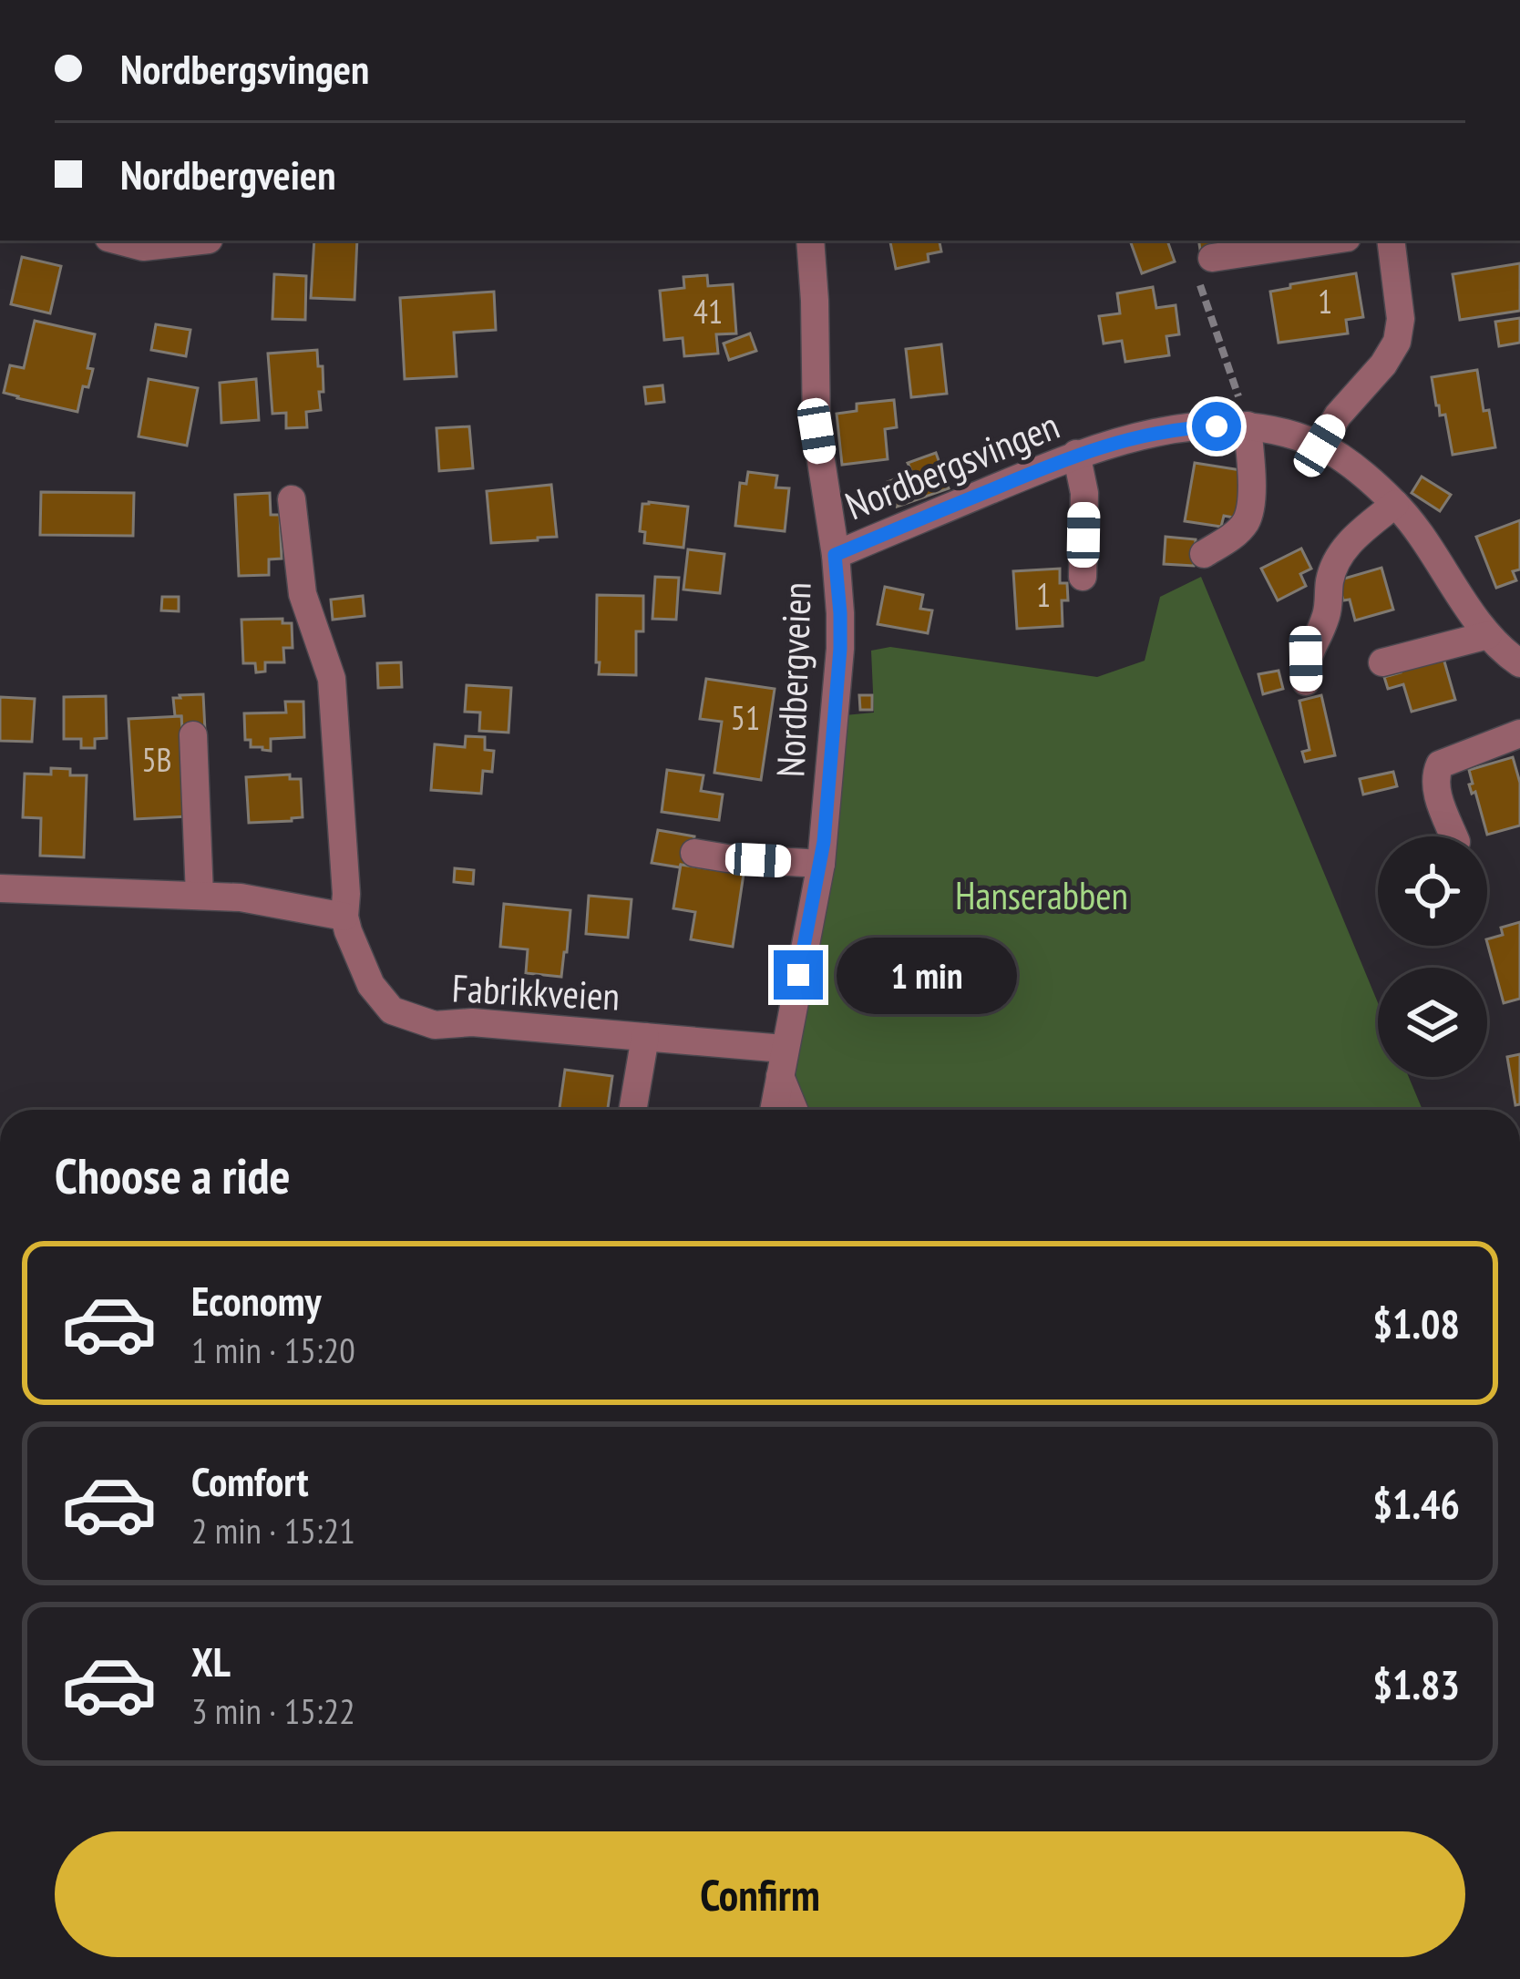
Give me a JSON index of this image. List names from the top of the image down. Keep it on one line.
{"streets":{"street":["Nordbergsvingen","Nordbergveien","Fabrikkveien"]},"crossings":[["Nordbergsvingen","Nordbergveien"],["Nordbergveien","Fabrikkveien"]],"parks":["Hanserabben"],"house_numbers":["1","41","1","51","5B"],"page":{"banner":["Nordbergsvingen","Nordbergveien"],"bubble":"1 min","heading":"Choose a ride","list":[{"name":"Economy","note":"1 min · 15:20","value":"$1.08"},{"name":"Comfort","note":"2 min · 15:21","value":"$1.46"},{"name":"XL","note":"3 min · 15:22","value":"$1.83"}],"buttons":"Confirm"}}
